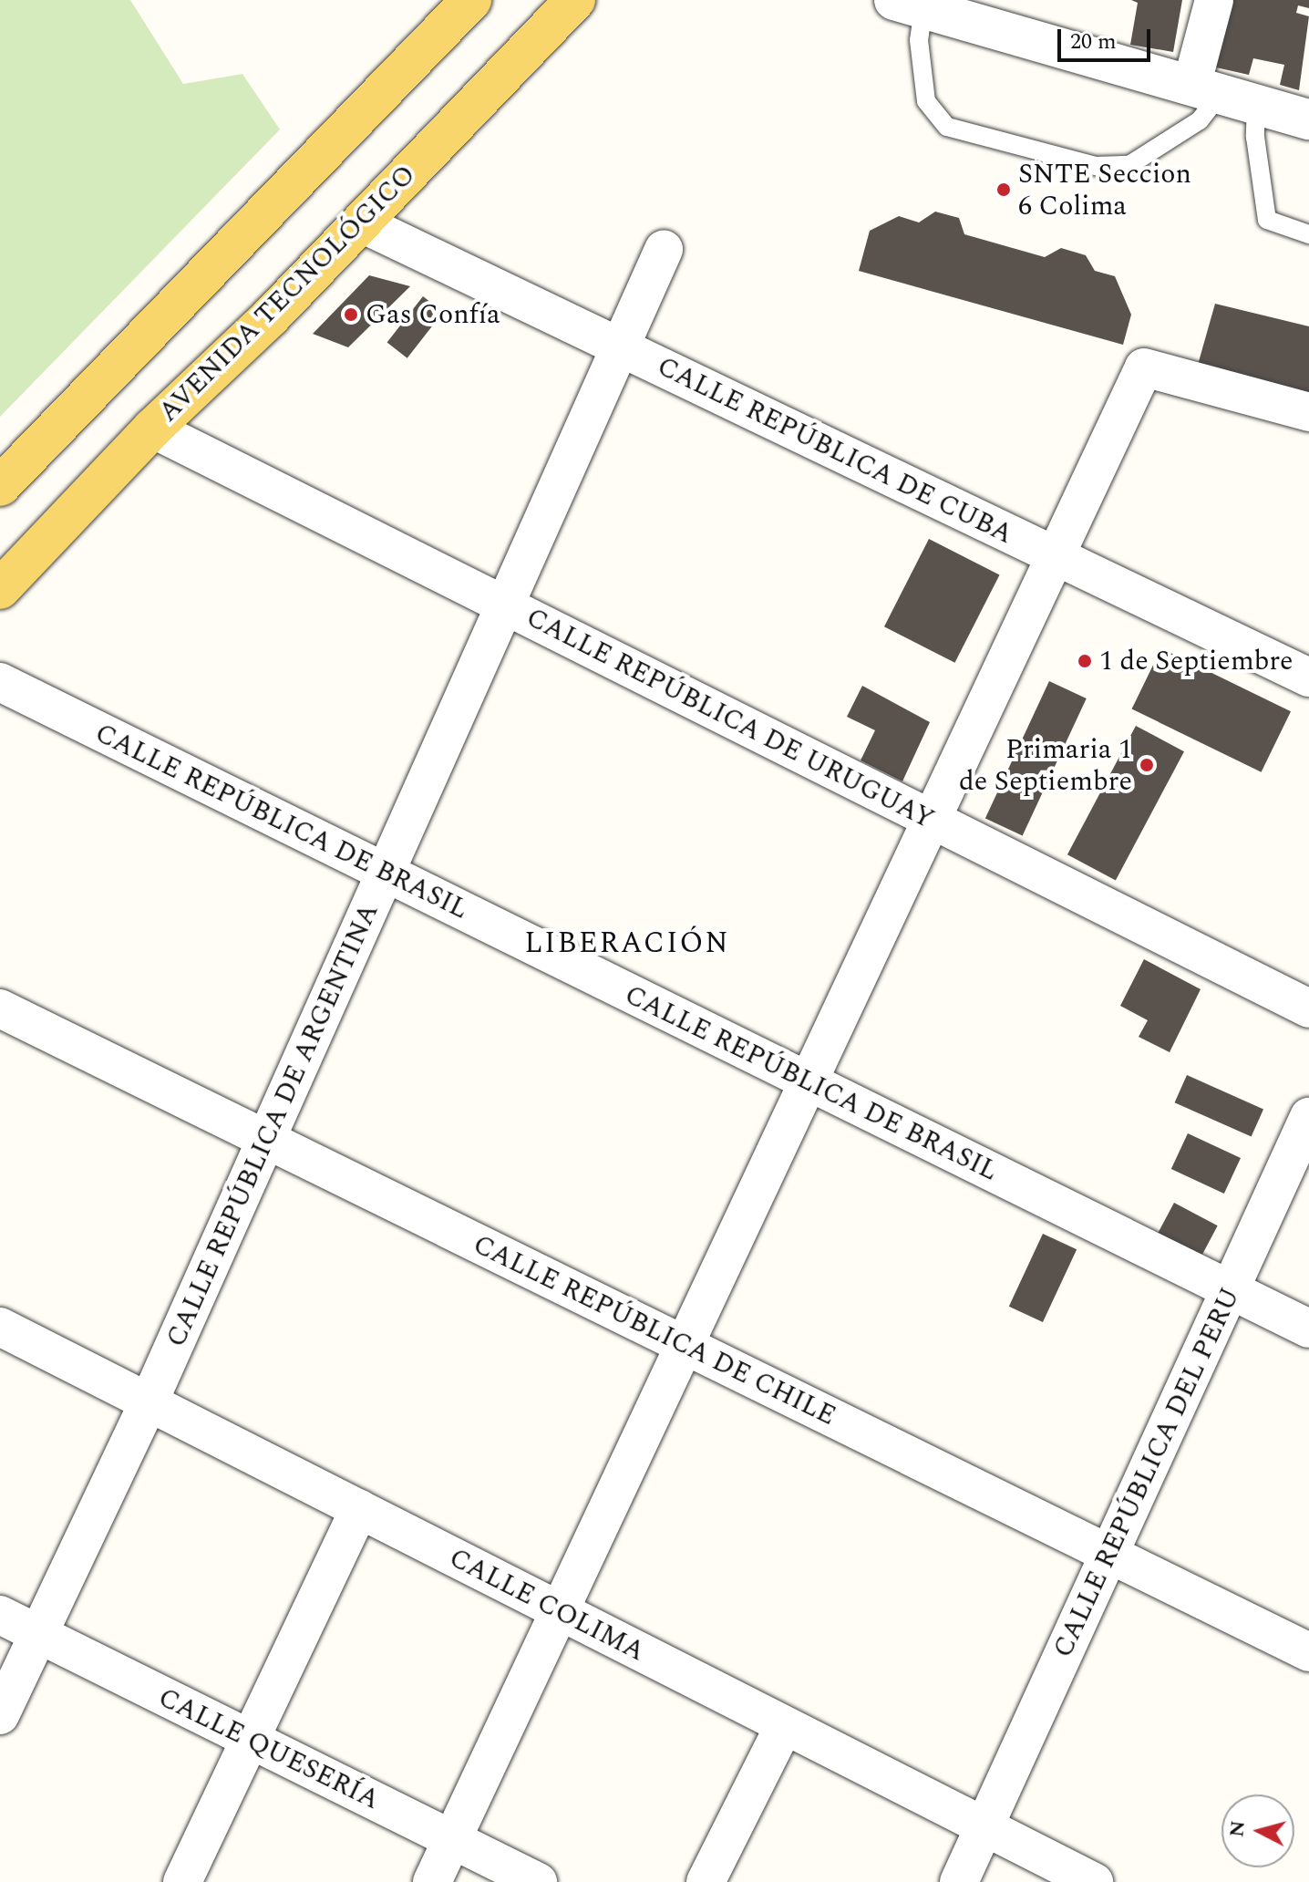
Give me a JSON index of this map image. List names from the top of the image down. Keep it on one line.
{"streets":{"main road":["AVENIDA TECNOLÓGICO"],"street":["CALLE REPÚBLICA DE CUBA","CALLE REPÚBLICA DE URUGUAY","CALLE REPÚBLICA DE BRASIL","CALLE REPÚBLICA DE ARGENTINA","CALLE REPÚBLICA DE CHILE","CALLE REPÚBLICA DEL PERU","CALLE COLIMA","CALLE QUESERÍA"]},"crossings":[["AVENIDA TECNOLÓGICO","CALLE REPÚBLICA DE CUBA"],["AVENIDA TECNOLÓGICO","CALLE REPÚBLICA DE URUGUAY"],["CALLE REPÚBLICA DE CUBA","CALLE REPÚBLICA DE ARGENTINA"],["CALLE REPÚBLICA DE URUGUAY","CALLE REPÚBLICA DE ARGENTINA"],["CALLE REPÚBLICA DE BRASIL","CALLE REPÚBLICA DE ARGENTINA"],["CALLE REPÚBLICA DE BRASIL","CALLE REPÚBLICA DEL PERU"],["CALLE REPÚBLICA DE ARGENTINA","CALLE REPÚBLICA DE CHILE"],["CALLE REPÚBLICA DE ARGENTINA","CALLE COLIMA"],["CALLE REPÚBLICA DE ARGENTINA","CALLE QUESERÍA"],["CALLE REPÚBLICA DE CHILE","CALLE REPÚBLICA DEL PERU"],["CALLE REPÚBLICA DEL PERU","CALLE COLIMA"]],"districts":["LIBERACIÓN"],"places":["SNTE Seccion 6 Colima","Gas Confía","1 de Septiembre","Primaria 1 de Septiembre"],"scale_bar":"20 m","north":"left"}
